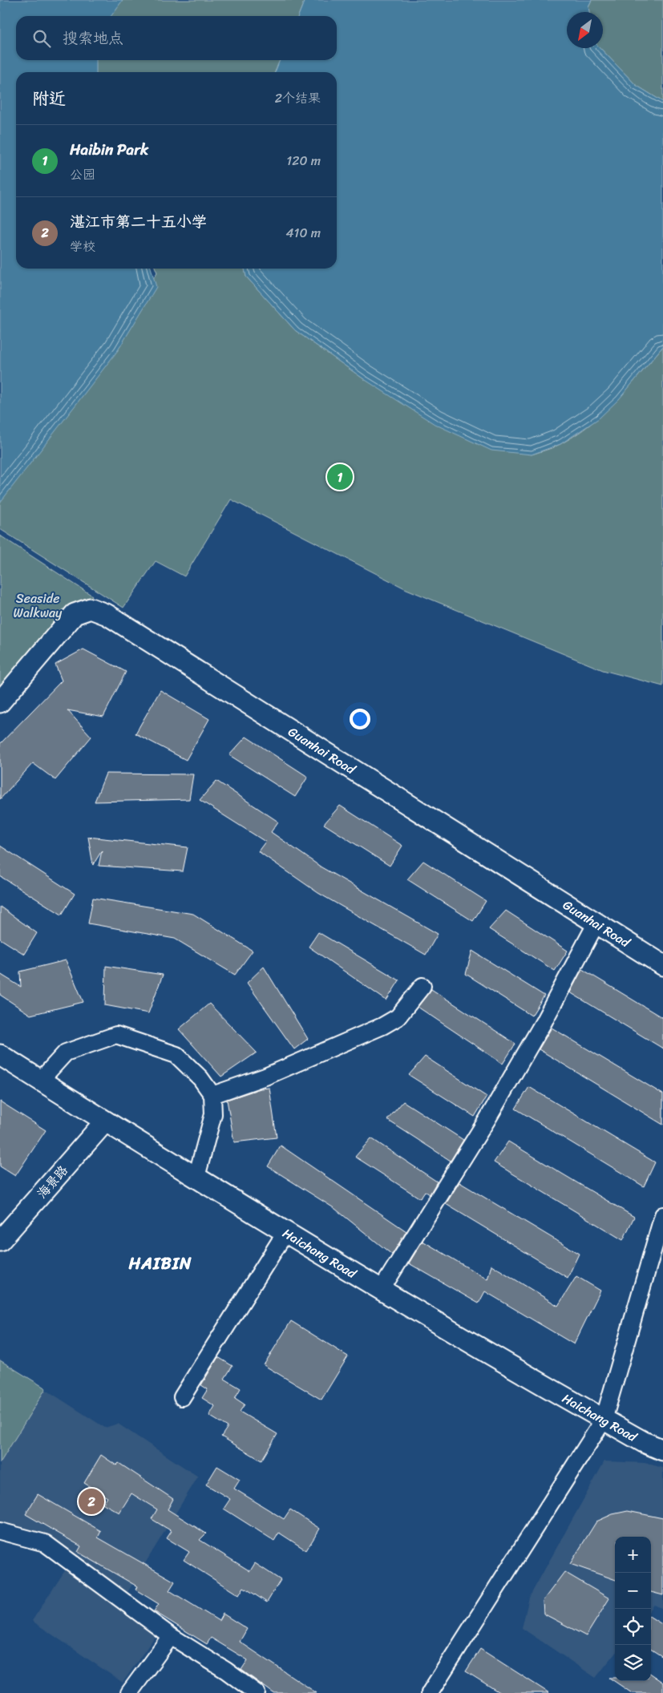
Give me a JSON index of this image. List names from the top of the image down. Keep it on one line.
{"streets":{"street":["Guanhai Road","海景路","Haichang Road"]},"crossings":[["海景路","Haichang Road"]],"districts":["HAIBIN"],"parks":["Seaside Walkway"],"north":"bottom left","page":{"search":"搜索地点","heading":["附近","2个结果"],"list":[{"mark":"1","name":"Haibin Park","note":"公园","value":"120 m"},{"mark":"2","name":"湛江市第二十五小学","note":"学校","value":"410 m"}],"pins":["1","2"],"map_buttons":["+","−"]}}
